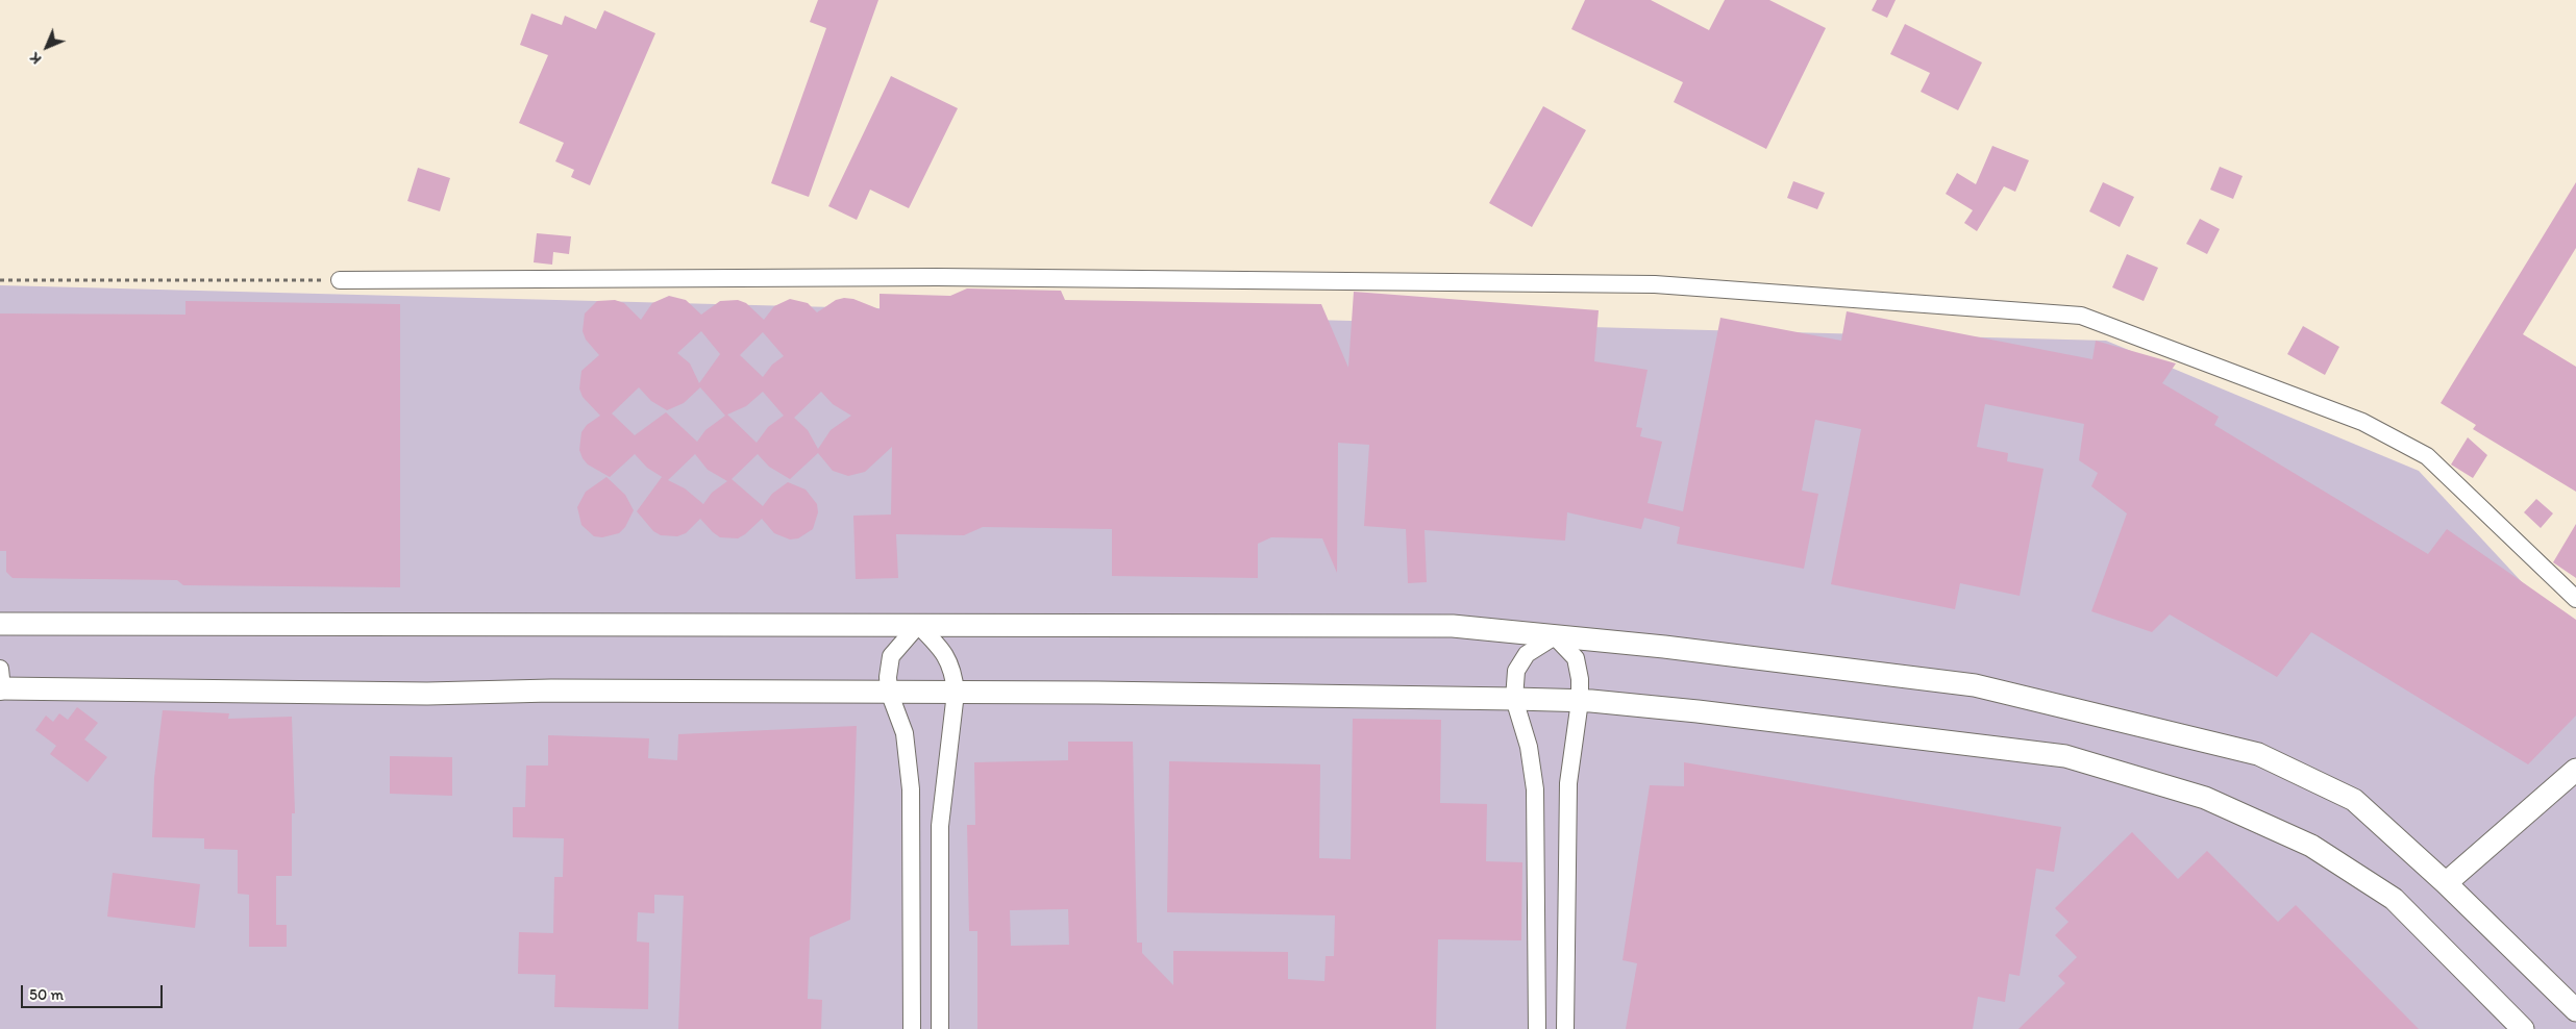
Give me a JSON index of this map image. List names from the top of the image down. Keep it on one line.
{"scale_bar":"50 m","north":"bottom left"}
